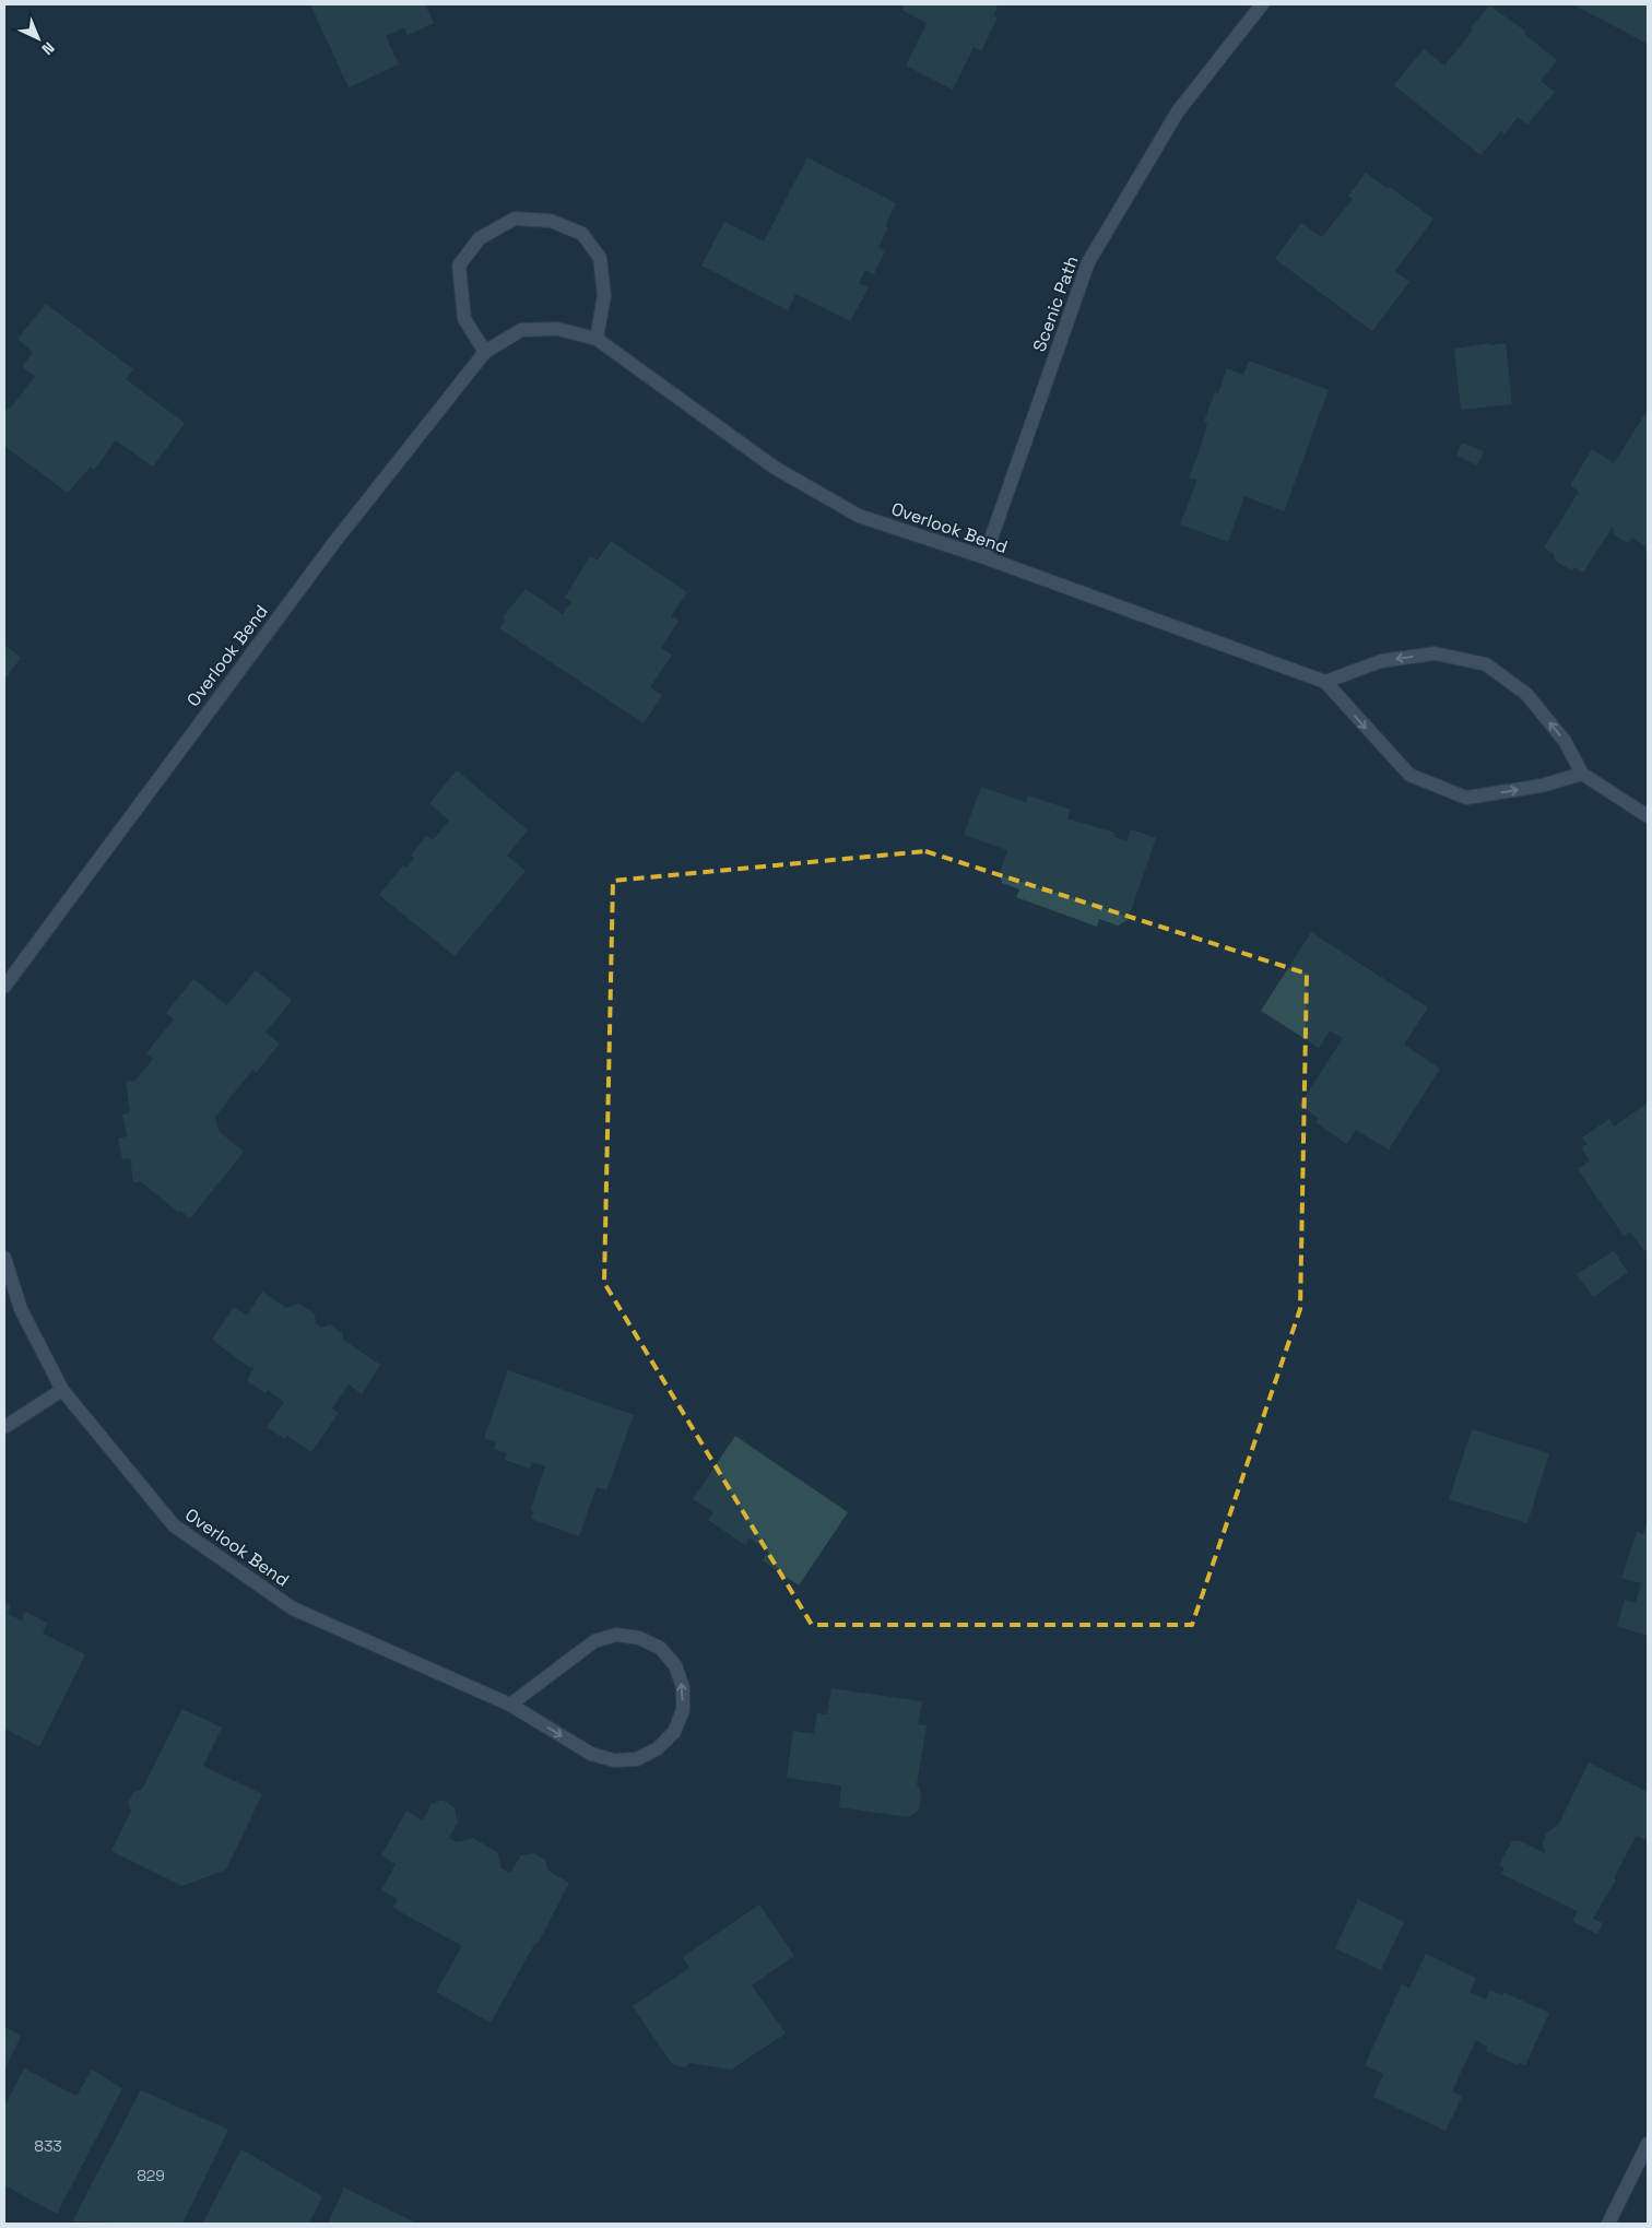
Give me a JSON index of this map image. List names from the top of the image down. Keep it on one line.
{"streets":{"street":["Scenic Path","Overlook Bend"]},"crossings":[["Scenic Path","Overlook Bend"]],"house_numbers":["833","829"],"north":"bottom right"}
